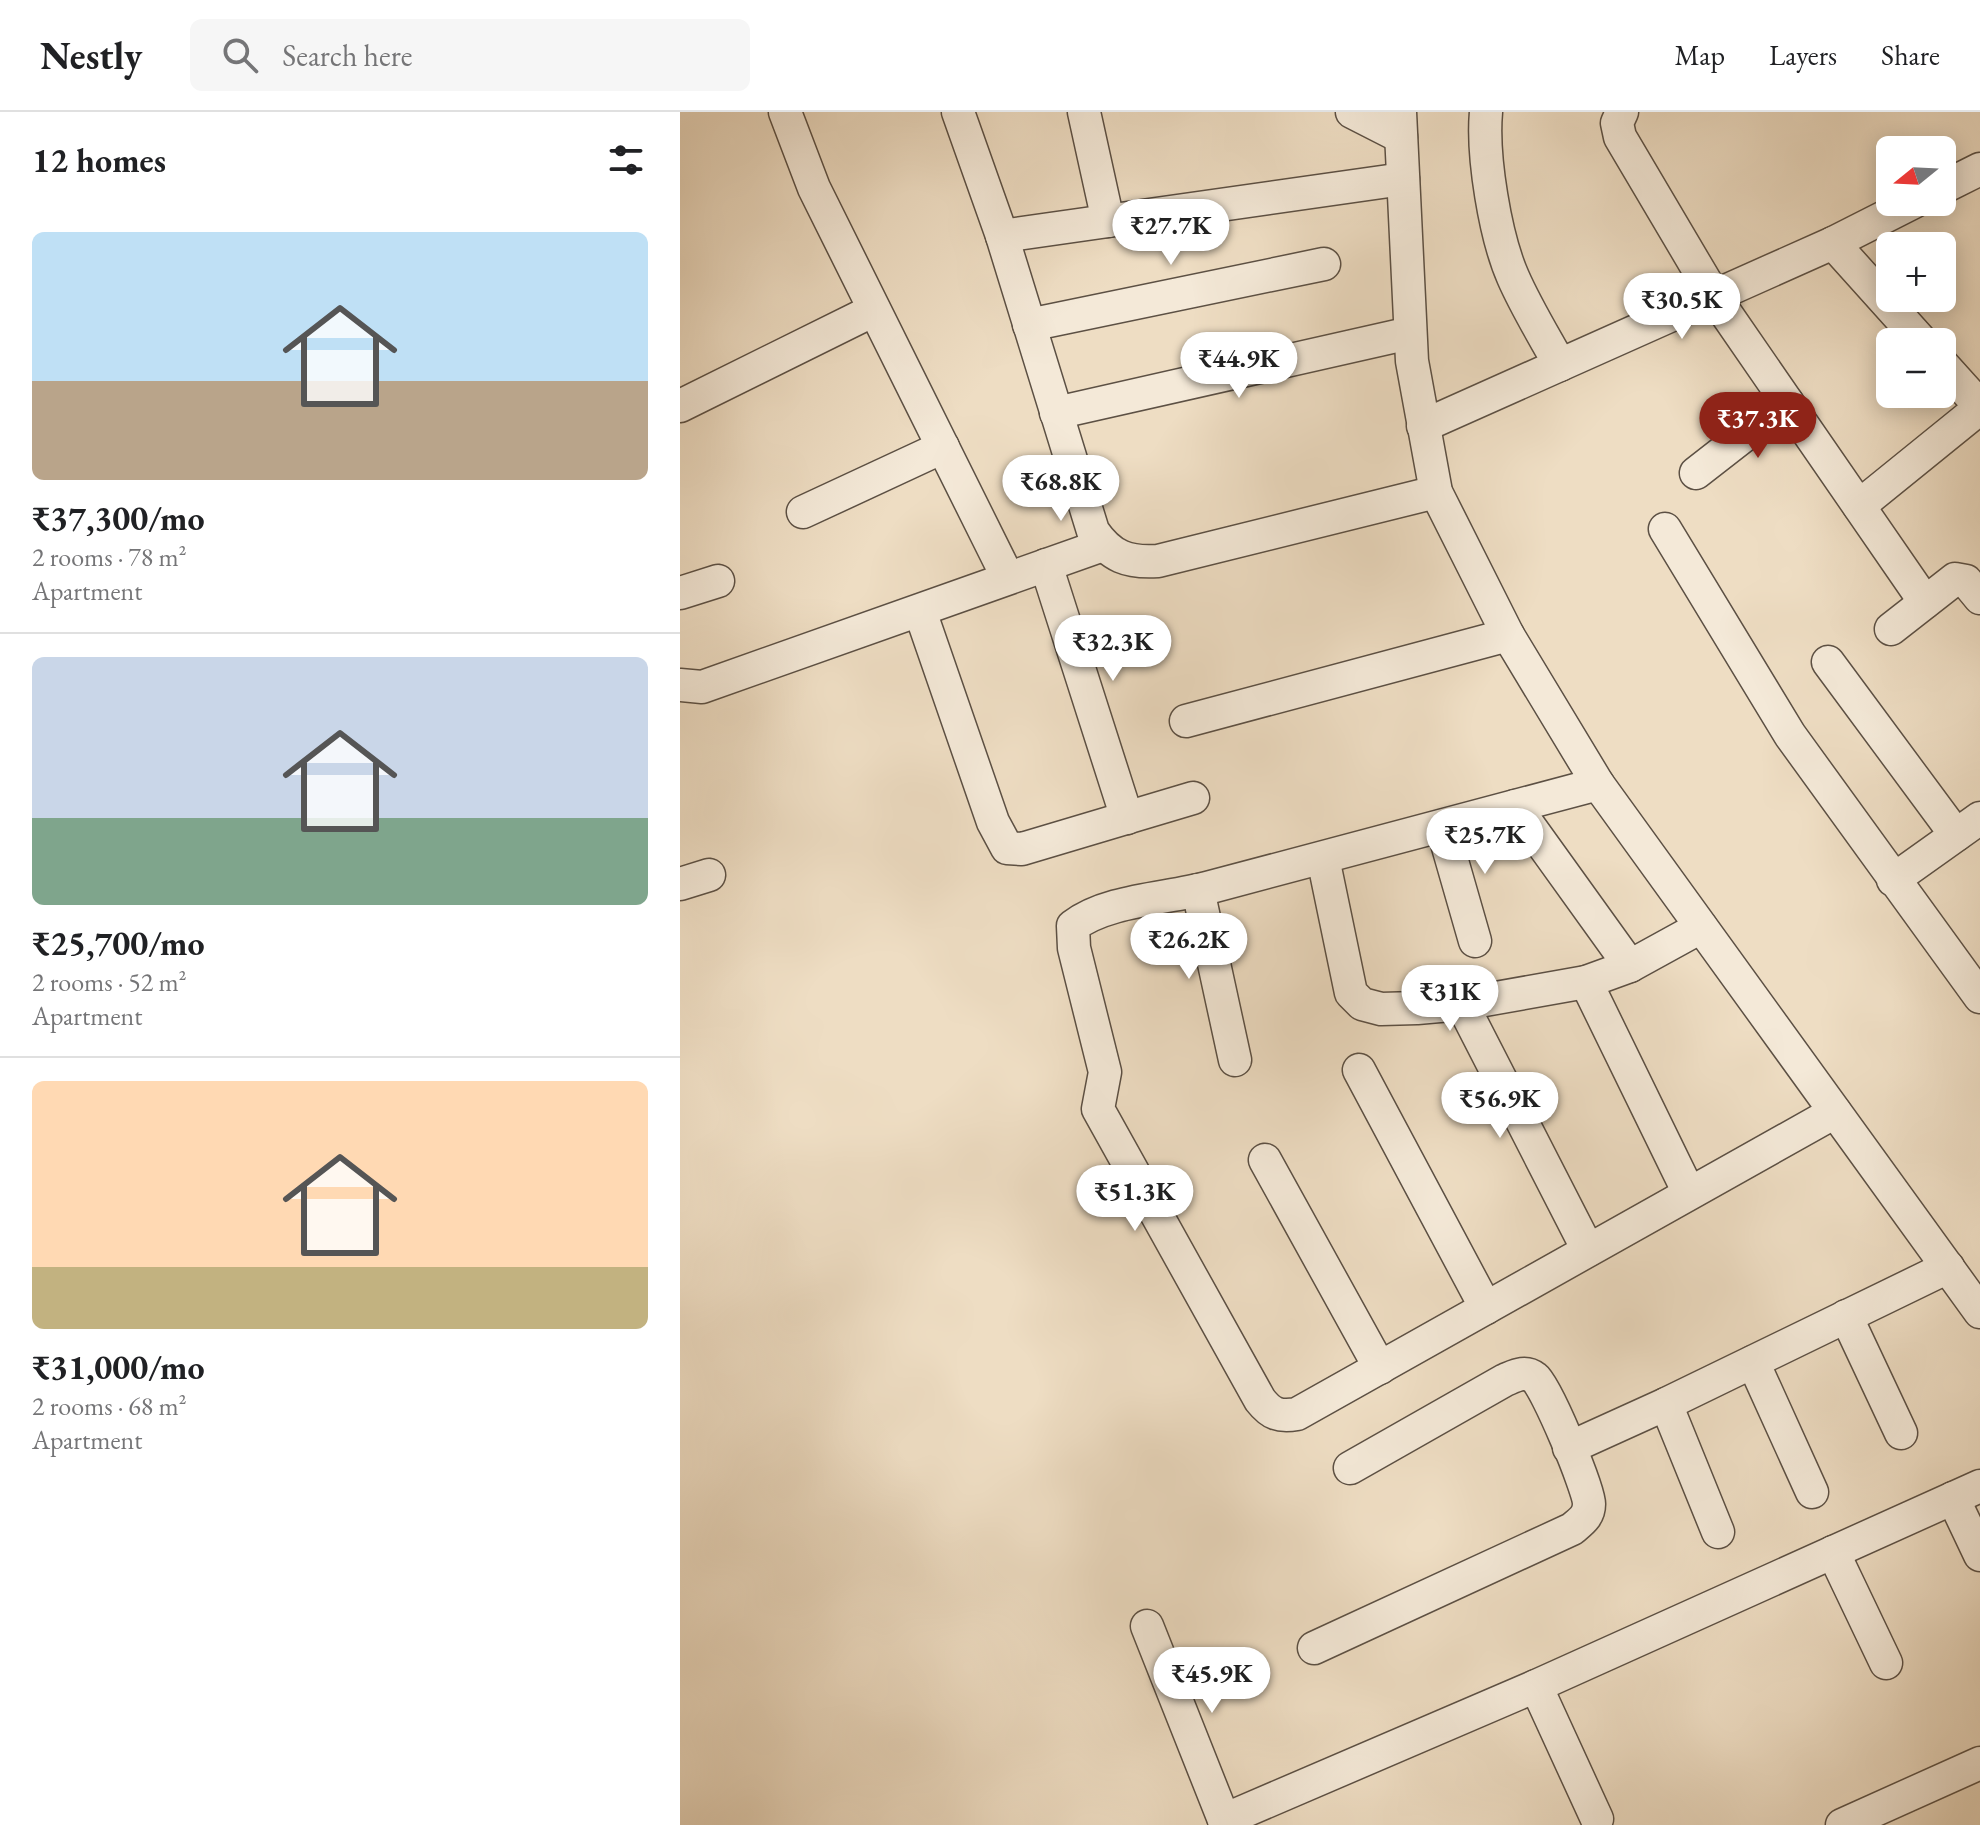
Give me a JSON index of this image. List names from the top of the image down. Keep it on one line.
{"north":"left","page":{"header":"Nestly","search":"Search here","nav":["Map","Layers","Share"],"heading":"12 homes","map_buttons":["+","−"],"price":["₹27.7K","₹30.5K","₹44.9K","₹37.3K","₹68.8K","₹32.3K","₹25.7K","₹26.2K","₹31K","₹56.9K","₹51.3K","₹45.9K"],"list":[{"name":"₹37,300/mo","note":"2 rooms · 78 m² · Apartment"},{"name":"₹25,700/mo","note":"2 rooms · 52 m² · Apartment"},{"name":"₹31,000/mo","note":"2 rooms · 68 m² · Apartment"}]}}
